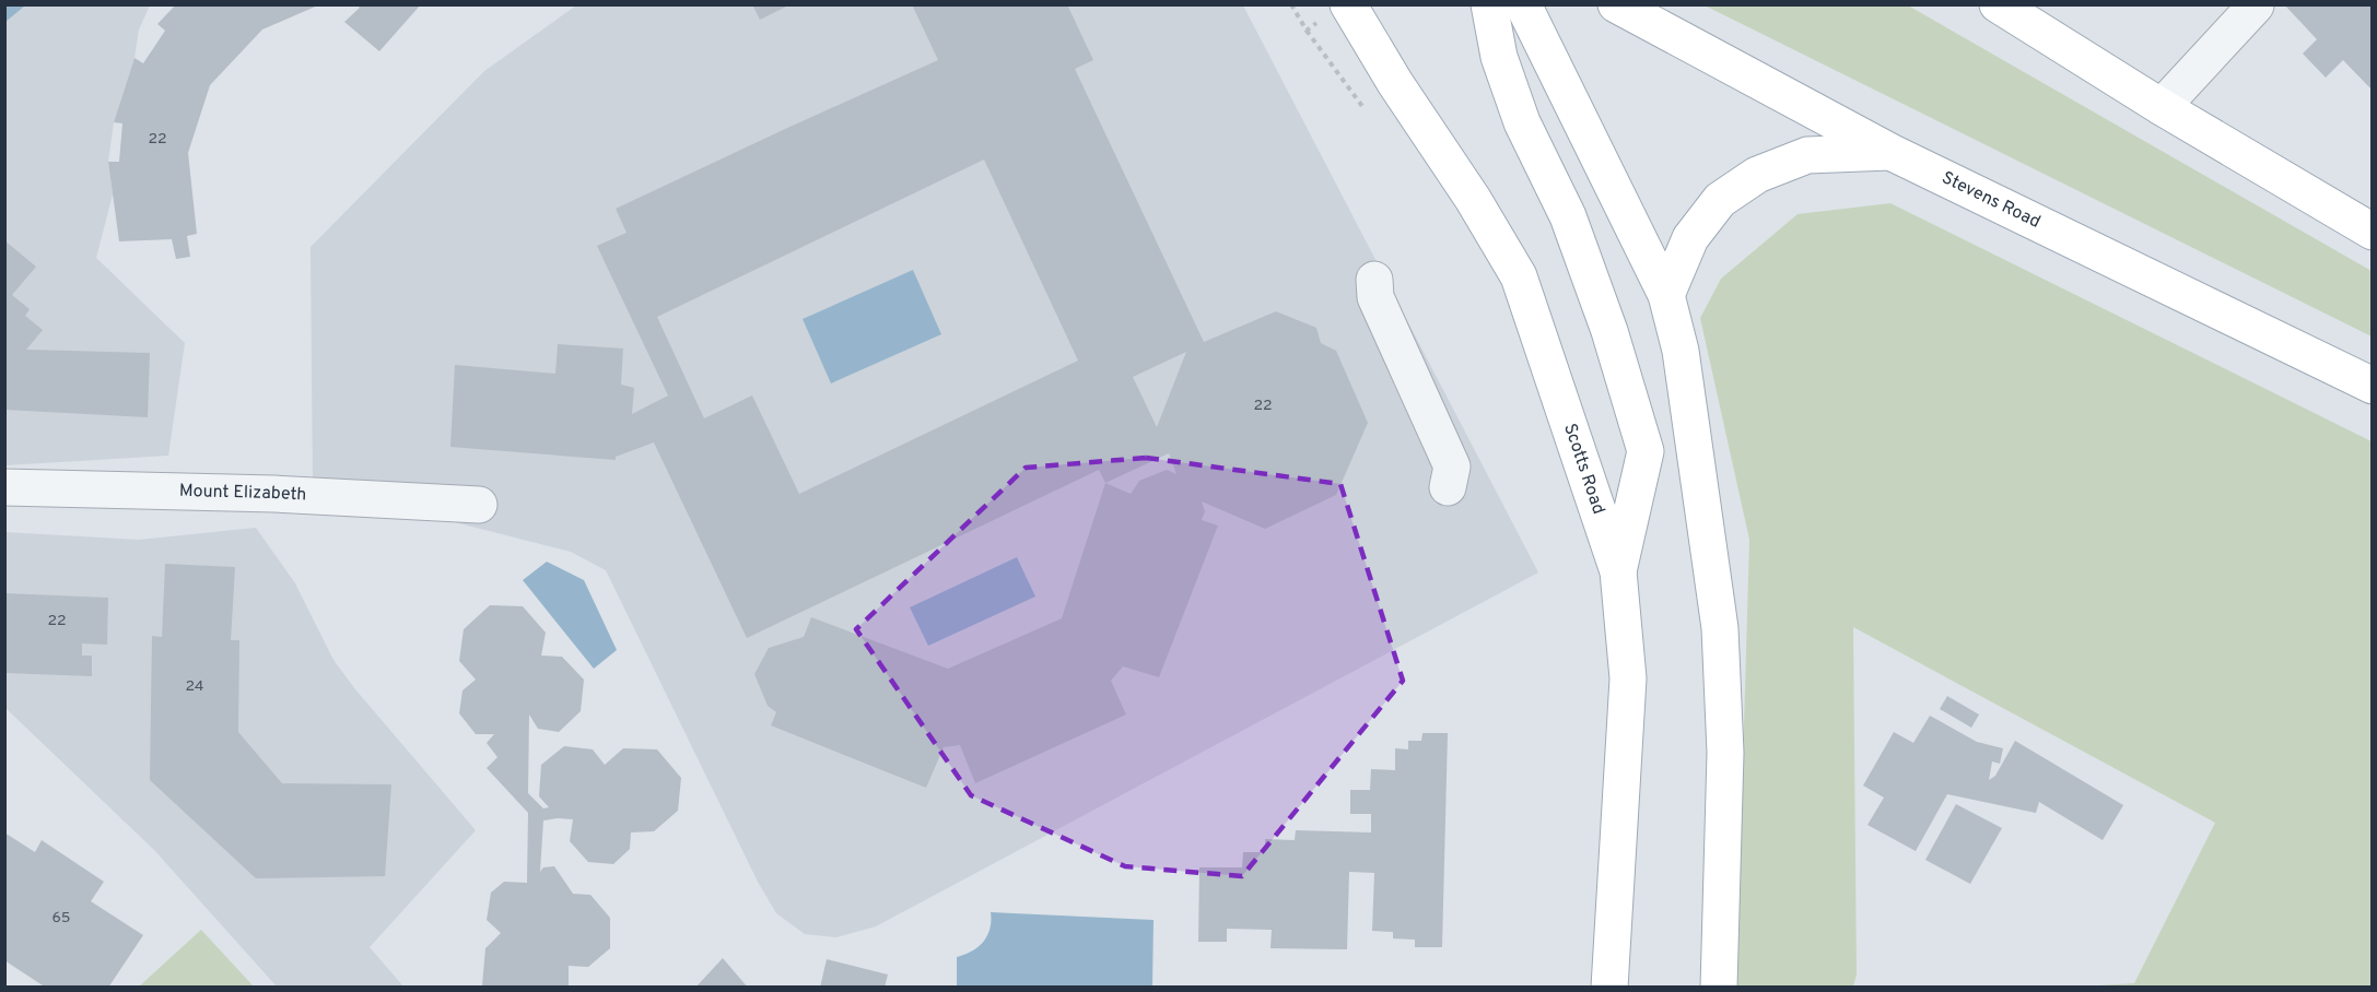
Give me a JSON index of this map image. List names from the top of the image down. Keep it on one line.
{"streets":{"main road":["Stevens Road","Scotts Road"],"street":["Mount Elizabeth"]},"house_numbers":["22","22","22","24","65"]}
